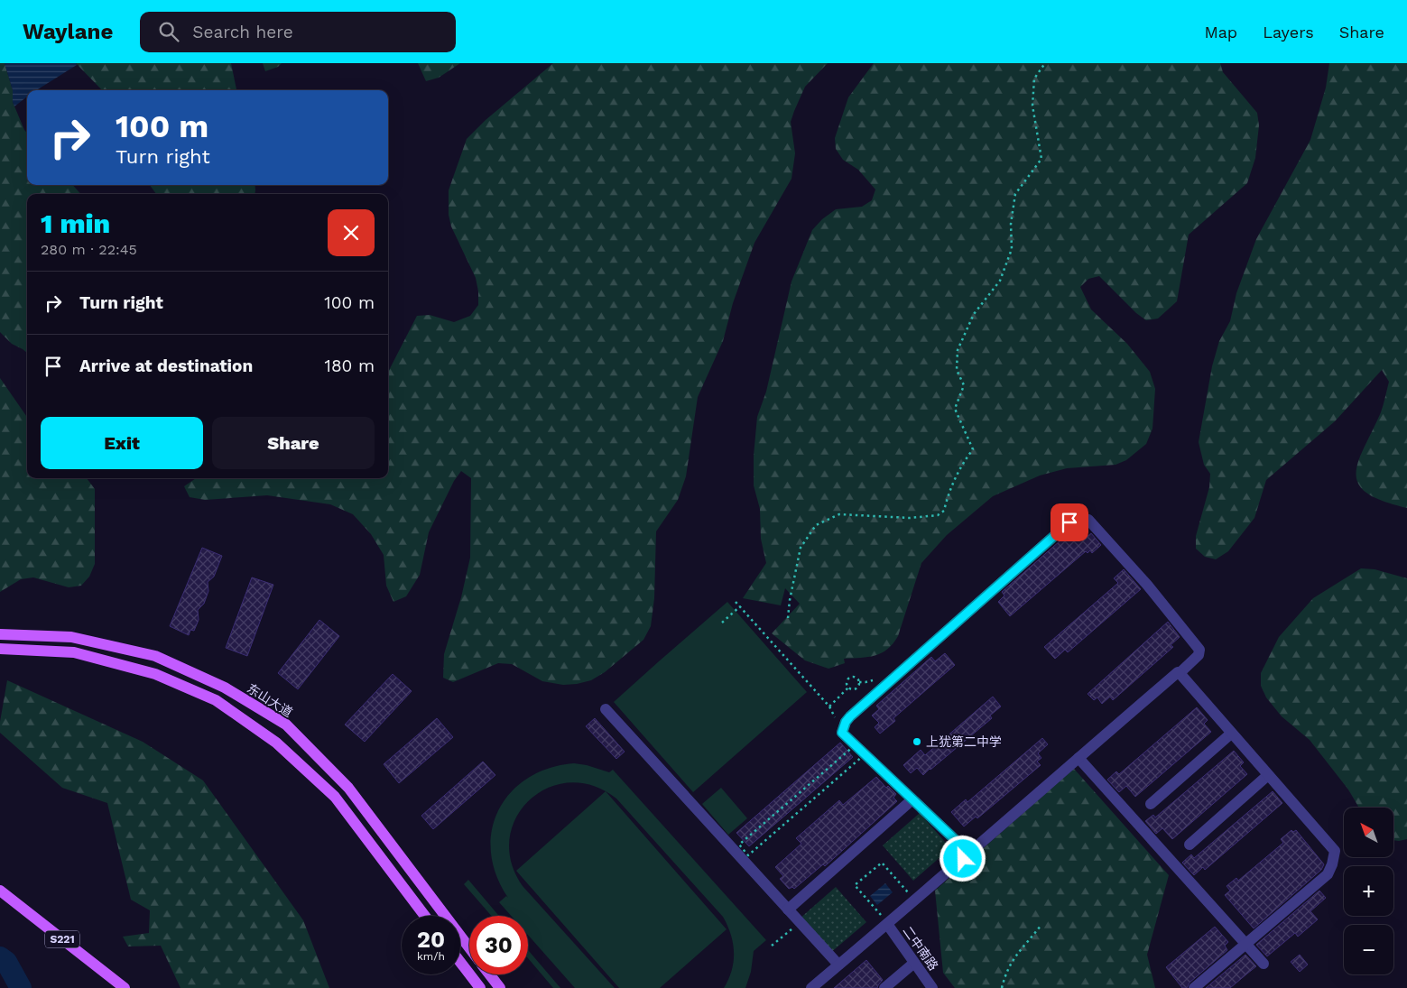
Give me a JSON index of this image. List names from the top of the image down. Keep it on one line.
{"streets":{"main road":["东山大道","S221"],"street":["二中南路"]},"places":["上犹第二中学"],"north":"top left","page":{"header":"Waylane","search":"Search here","nav":["Map","Layers","Share"],"turn":["100 m","Turn right"],"heading":["1 min","280 m · 22:45"],"list":[{"name":"Turn right","value":"100 m"},{"name":"Arrive at destination","value":"180 m"}],"buttons":["Exit","Share"],"map_buttons":["+","−"],"speed":"20 km/h","limit":"30"}}
